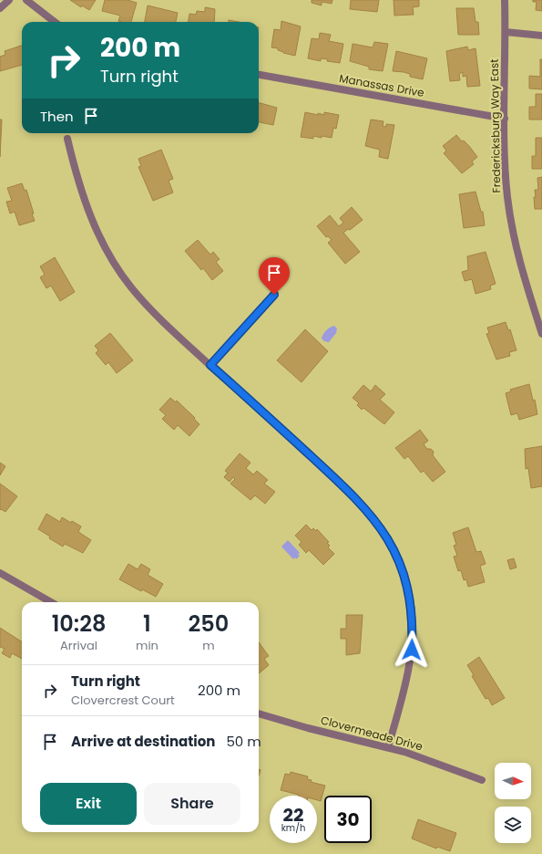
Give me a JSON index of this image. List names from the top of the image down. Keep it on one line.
{"streets":{"street":["Manassas Drive","Fredericksburg Way East","Clovermeade Drive"]},"crossings":[["Manassas Drive","Fredericksburg Way East"]],"north":"right","page":{"turn":["200 m","Turn right"],"then":"Then","eta":["10:28","Arrival","1","min","250","m"],"list":[{"name":"Turn right","note":"Clovercrest Court","value":"200 m"},{"name":"Arrive at destination","value":"50 m"}],"buttons":["Exit","Share"],"speed":"22 km/h","limit":"30"}}
